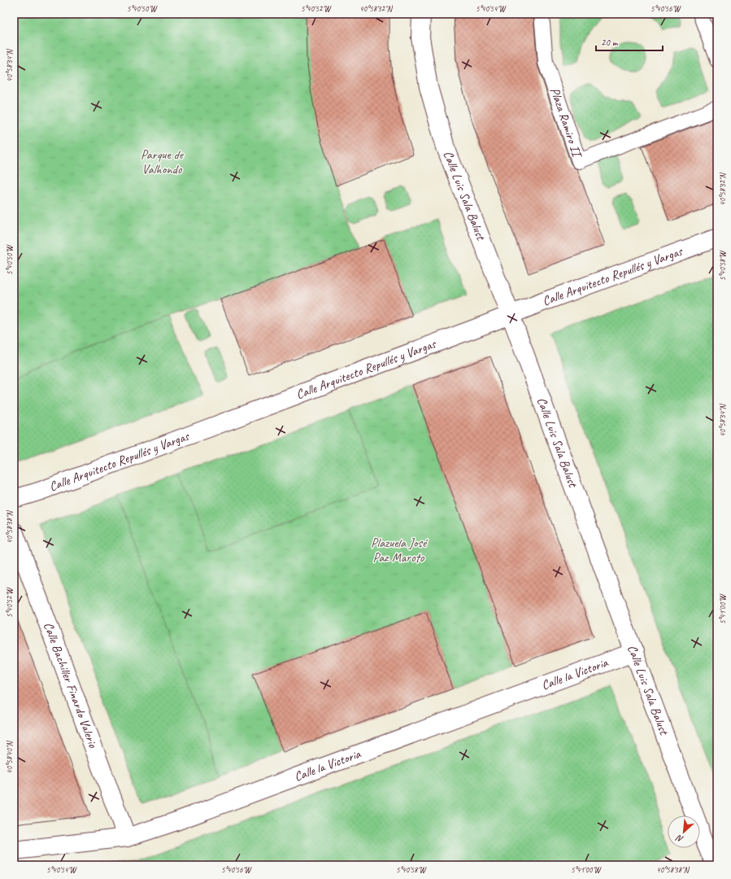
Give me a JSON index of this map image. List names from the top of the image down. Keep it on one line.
{"streets":{"street":["Plaza Ramiro II","Calle Luis Sala Balust","Calle Arquitecto Repullés y Vargas","Calle la Victoria","Calle Bachiller Finardo Valerio"]},"crossings":[["Calle Luis Sala Balust","Calle Arquitecto Repullés y Vargas"],["Calle Luis Sala Balust","Calle la Victoria"],["Calle la Victoria","Calle Bachiller Finardo Valerio"]],"parks":["Parque de Valhondo","Plazuela José Paz Maroto"],"scale_bar":"20 m","north":"bottom left","coordinates":["5°40'50\"W","5°40'52\"W","40°58'32\"N","5°40'54\"W","5°40'56\"W","40°58'34\"N","5°40'58\"W","40°58'38\"N","5°41'00\"W","40°58'40\"N"]}
